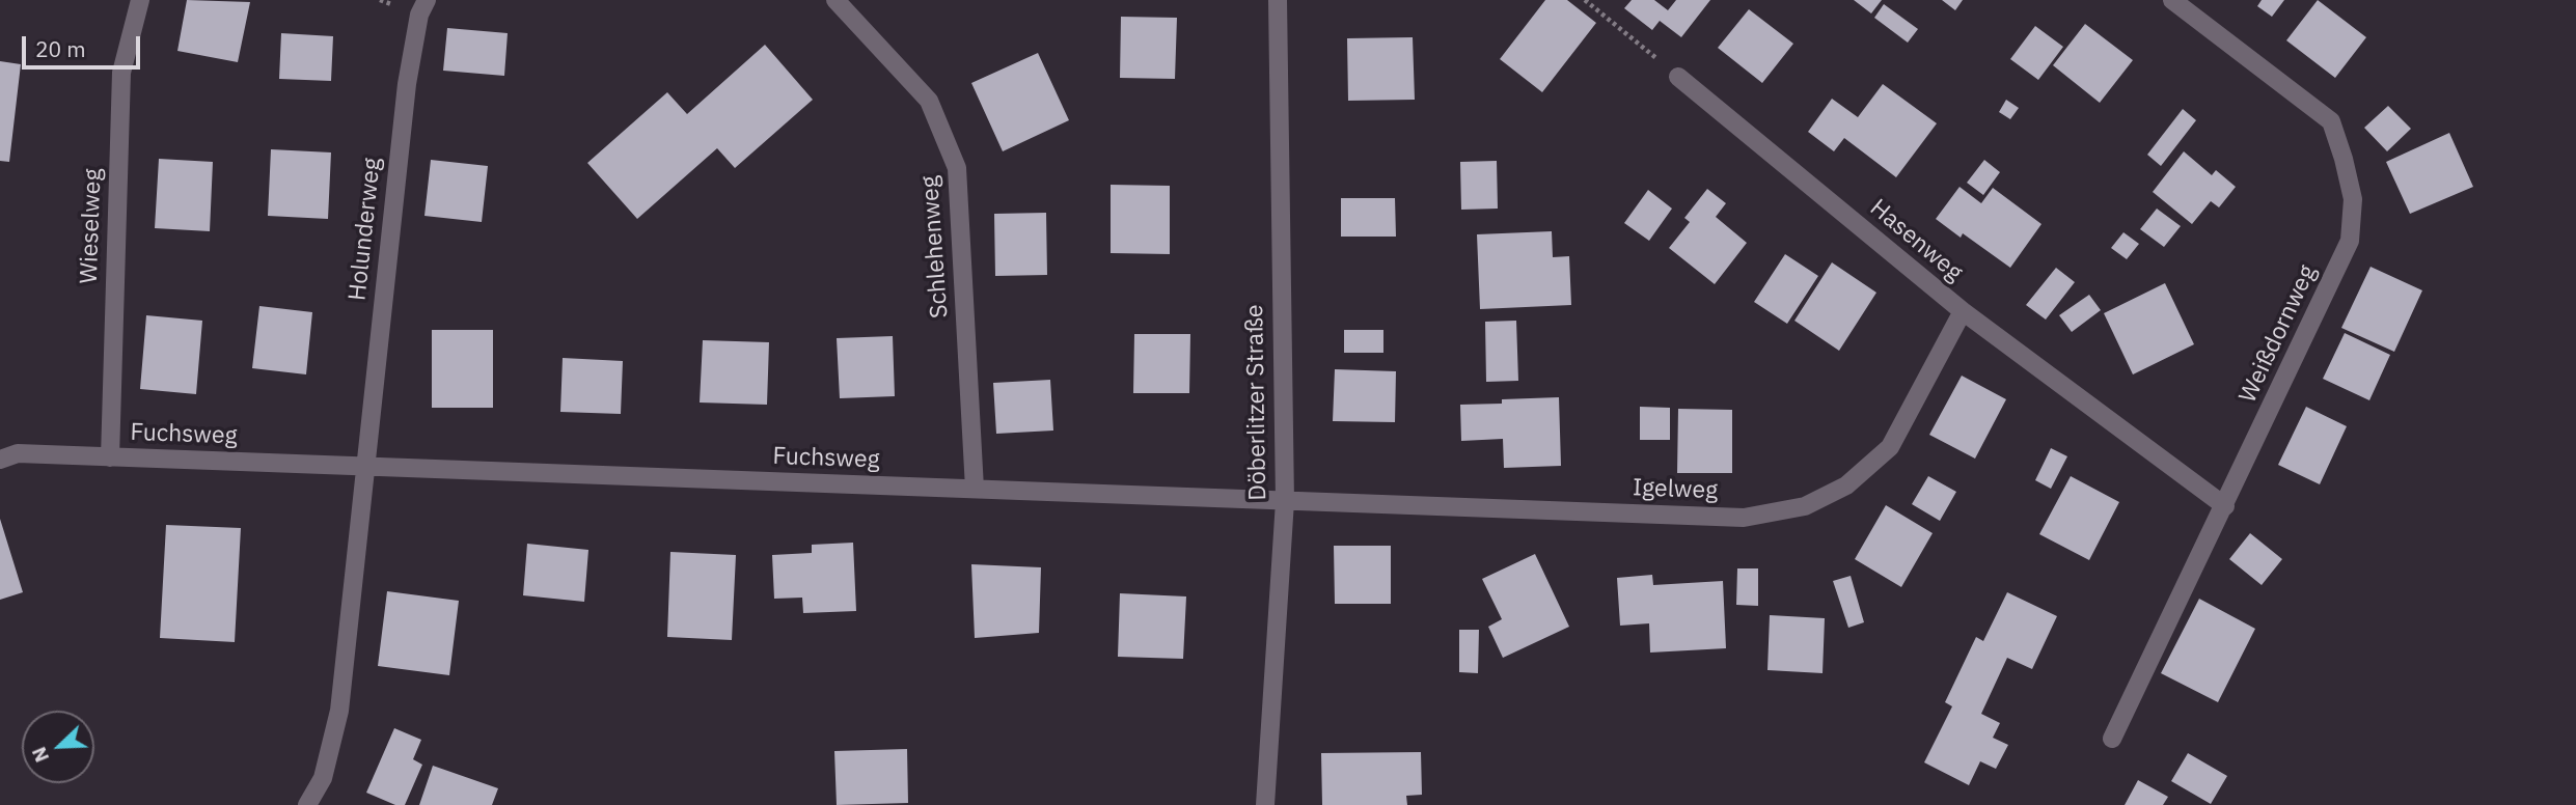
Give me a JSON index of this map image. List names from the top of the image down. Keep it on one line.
{"streets":{"street":["Wieselweg","Holunderweg","Hasenweg","Schlehenweg","Weißdornweg","Döberlitzer Straße","Fuchsweg","Igelweg"]},"crossings":[["Wieselweg","Fuchsweg"],["Holunderweg","Fuchsweg"],["Hasenweg","Weißdornweg"],["Hasenweg","Igelweg"],["Schlehenweg","Fuchsweg"],["Döberlitzer Straße","Fuchsweg"],["Döberlitzer Straße","Igelweg"],["Fuchsweg","Igelweg"]],"scale_bar":"20 m","north":"bottom left"}
